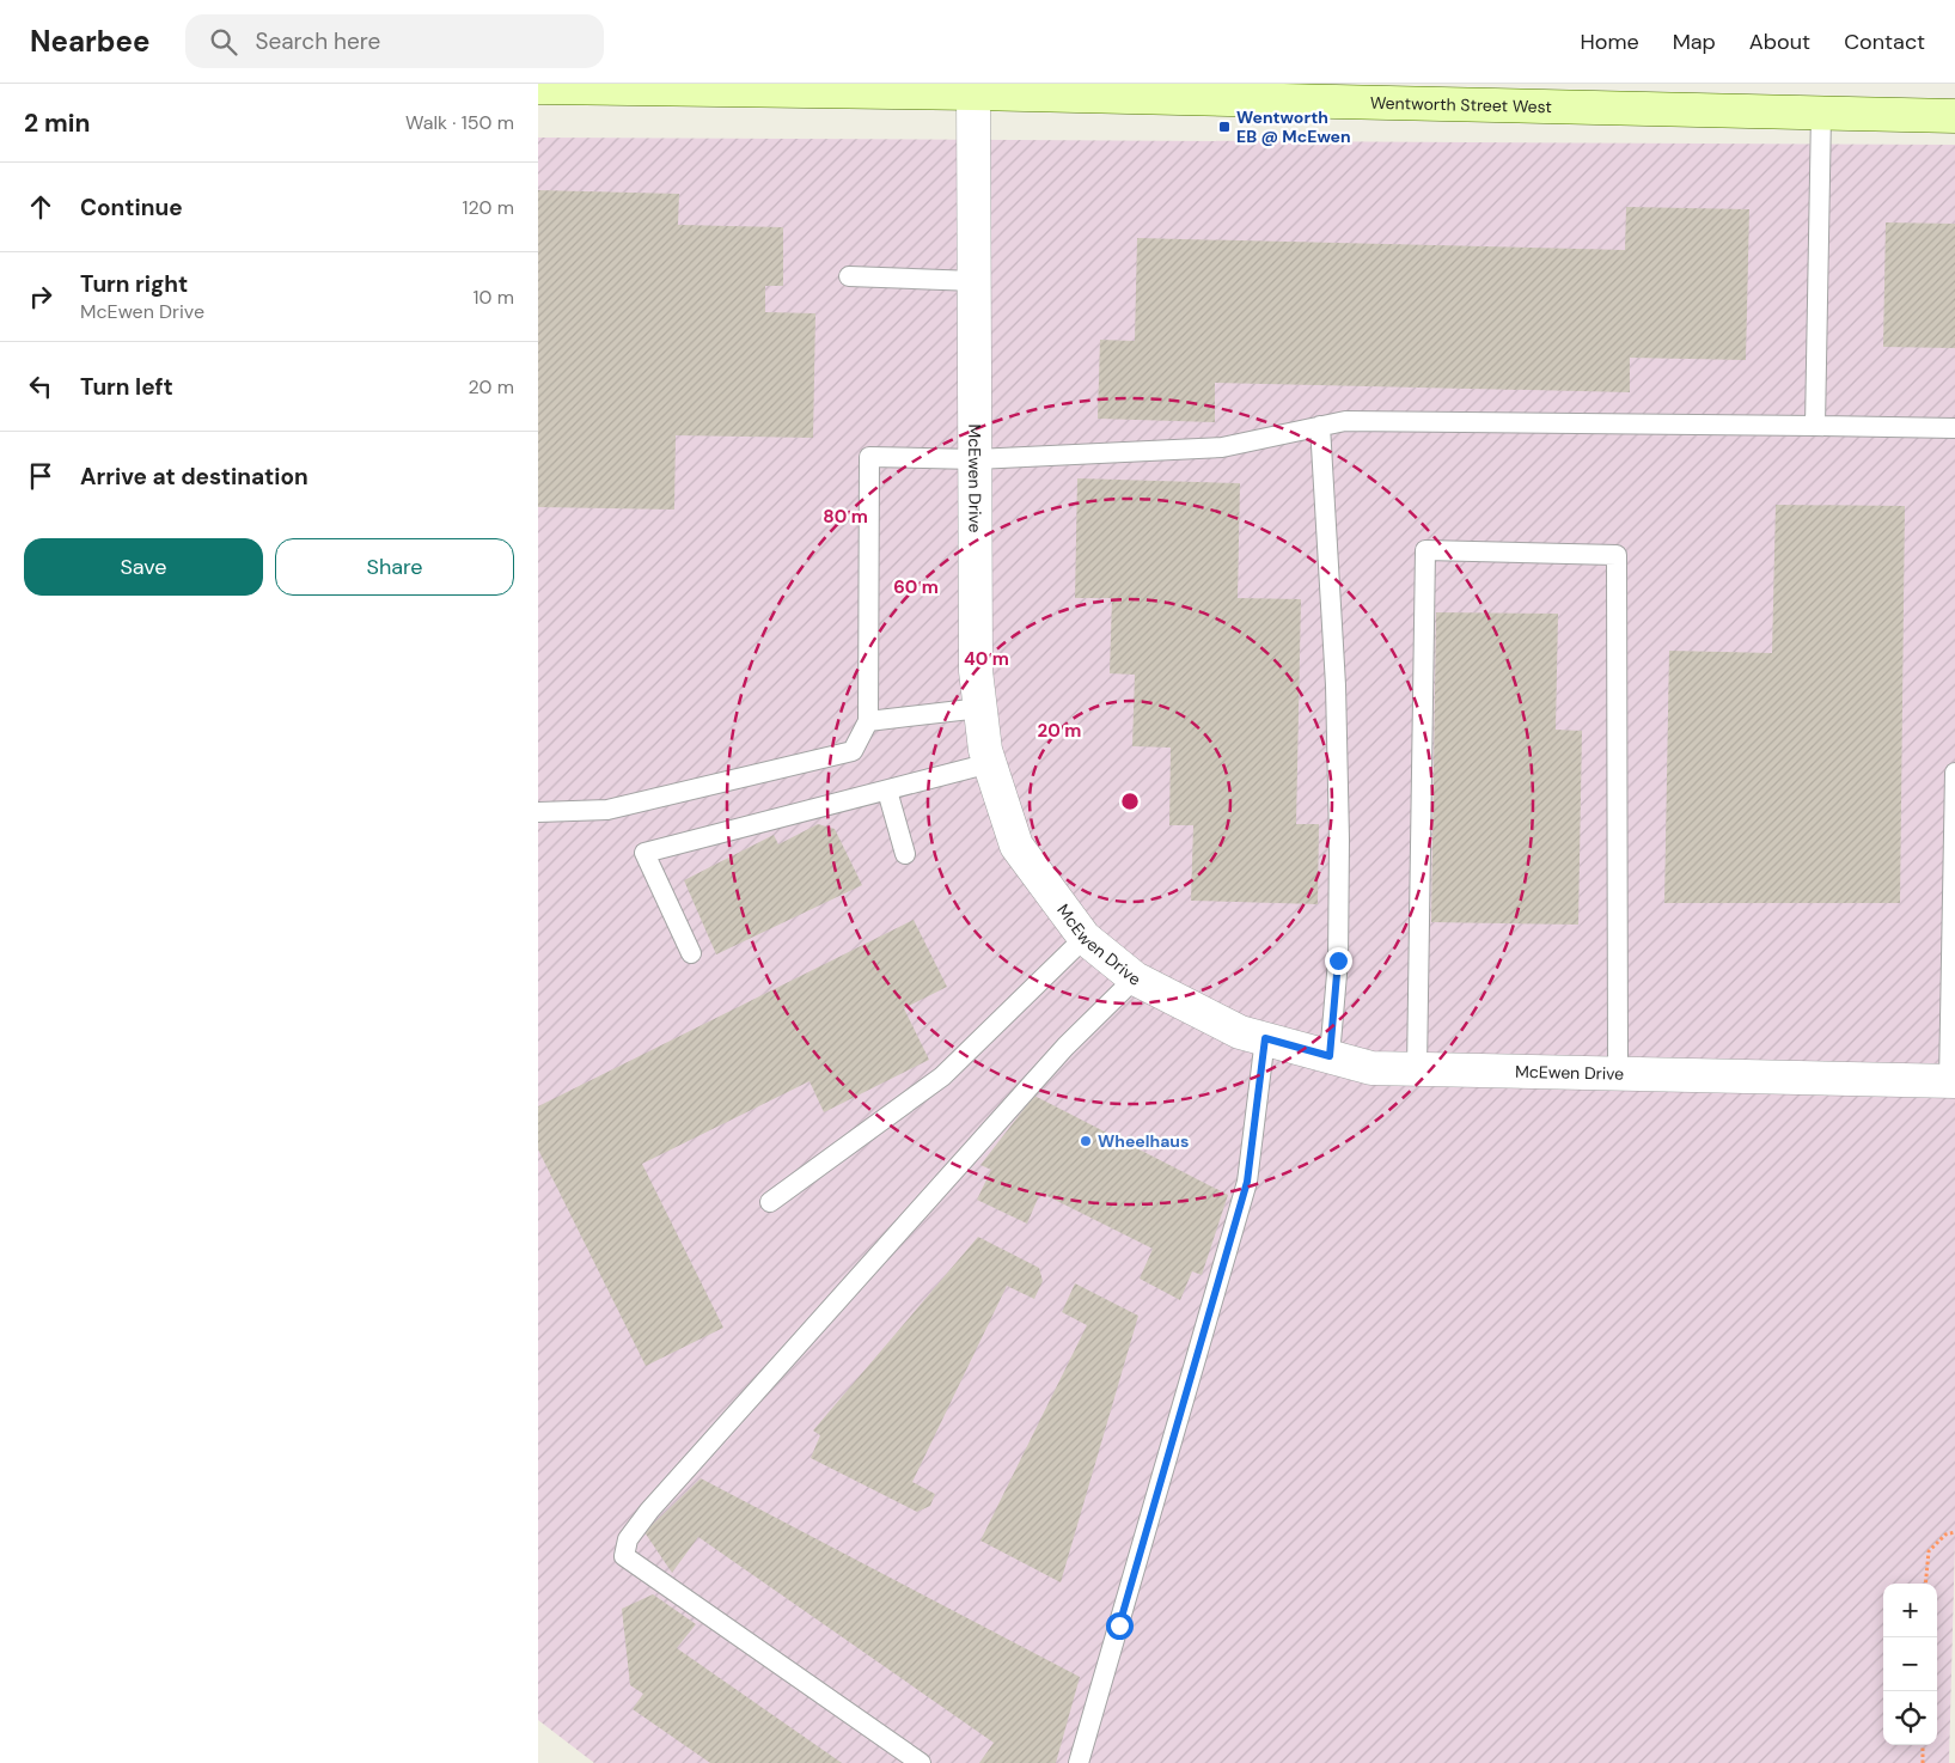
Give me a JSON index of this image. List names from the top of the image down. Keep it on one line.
{"streets":{"main road":["Wentworth Street West"],"street":["McEwen Drive"]},"crossings":[["Wentworth Street West","McEwen Drive"]],"places":{"transit":["Wentworth EB @ McEwen"],"other":["Wheelhaus"]},"page":{"header":"Nearbee","search":"Search here","nav":["Home","Map","About","Contact"],"heading":["2 min","Walk · 150 m"],"list":[["Continue","120 m"],["Turn right","McEwen Drive","10 m"],["Turn left","20 m"],"Arrive at destination"],"buttons":["Save","Share"],"map_buttons":["+","−"]},"rings":["80 m","60 m","40 m","20 m"]}
